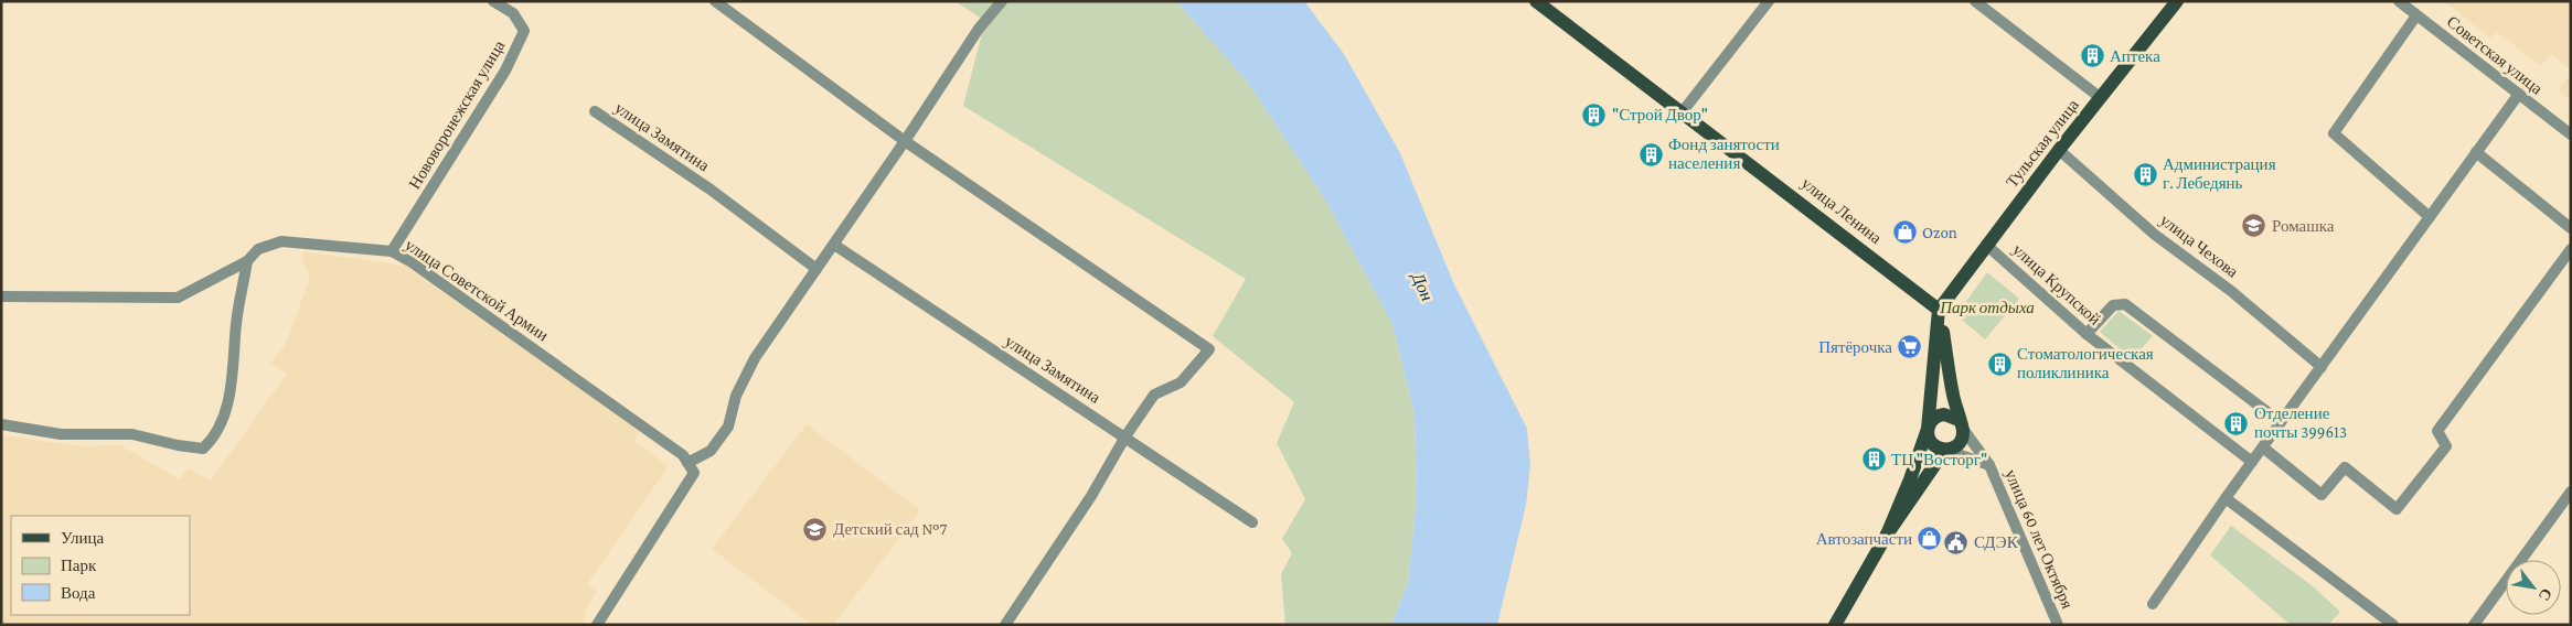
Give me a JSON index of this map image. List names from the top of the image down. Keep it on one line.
{"streets":{"main road":["Тульская улица","улица Ленина"],"street":["Советская улица","Нововоронежская улица","улица Замятина","улица Чехова","улица Крупской","улица Советской Армии","улица 60 лет Октября"]},"crossings":[["Нововоронежская улица","улица Советской Армии"],["Тульская улица","улица Ленина"],["Тульская улица","улица Чехова"],["Тульская улица","улица Крупской"],["Тульская улица","улица 60 лет Октября"]],"water":["Дон"],"parks":["Парк отдыха"],"places":{"building":["Аптека","\"Строй Двор\"","Фонд занятости населения","Администрация г. Лебедянь","Стоматологическая поликлиника","Отделение почты 399613","ТЦ \"Восторг\""],"school or university":["Ромашка","Детский сад №7"],"shop":["Ozon","Автозапчасти"],"supermarket":["Пятёрочка"],"public building":["СДЭК"]},"legend":["Улица","Парк","Вода"],"north":"bottom right"}
